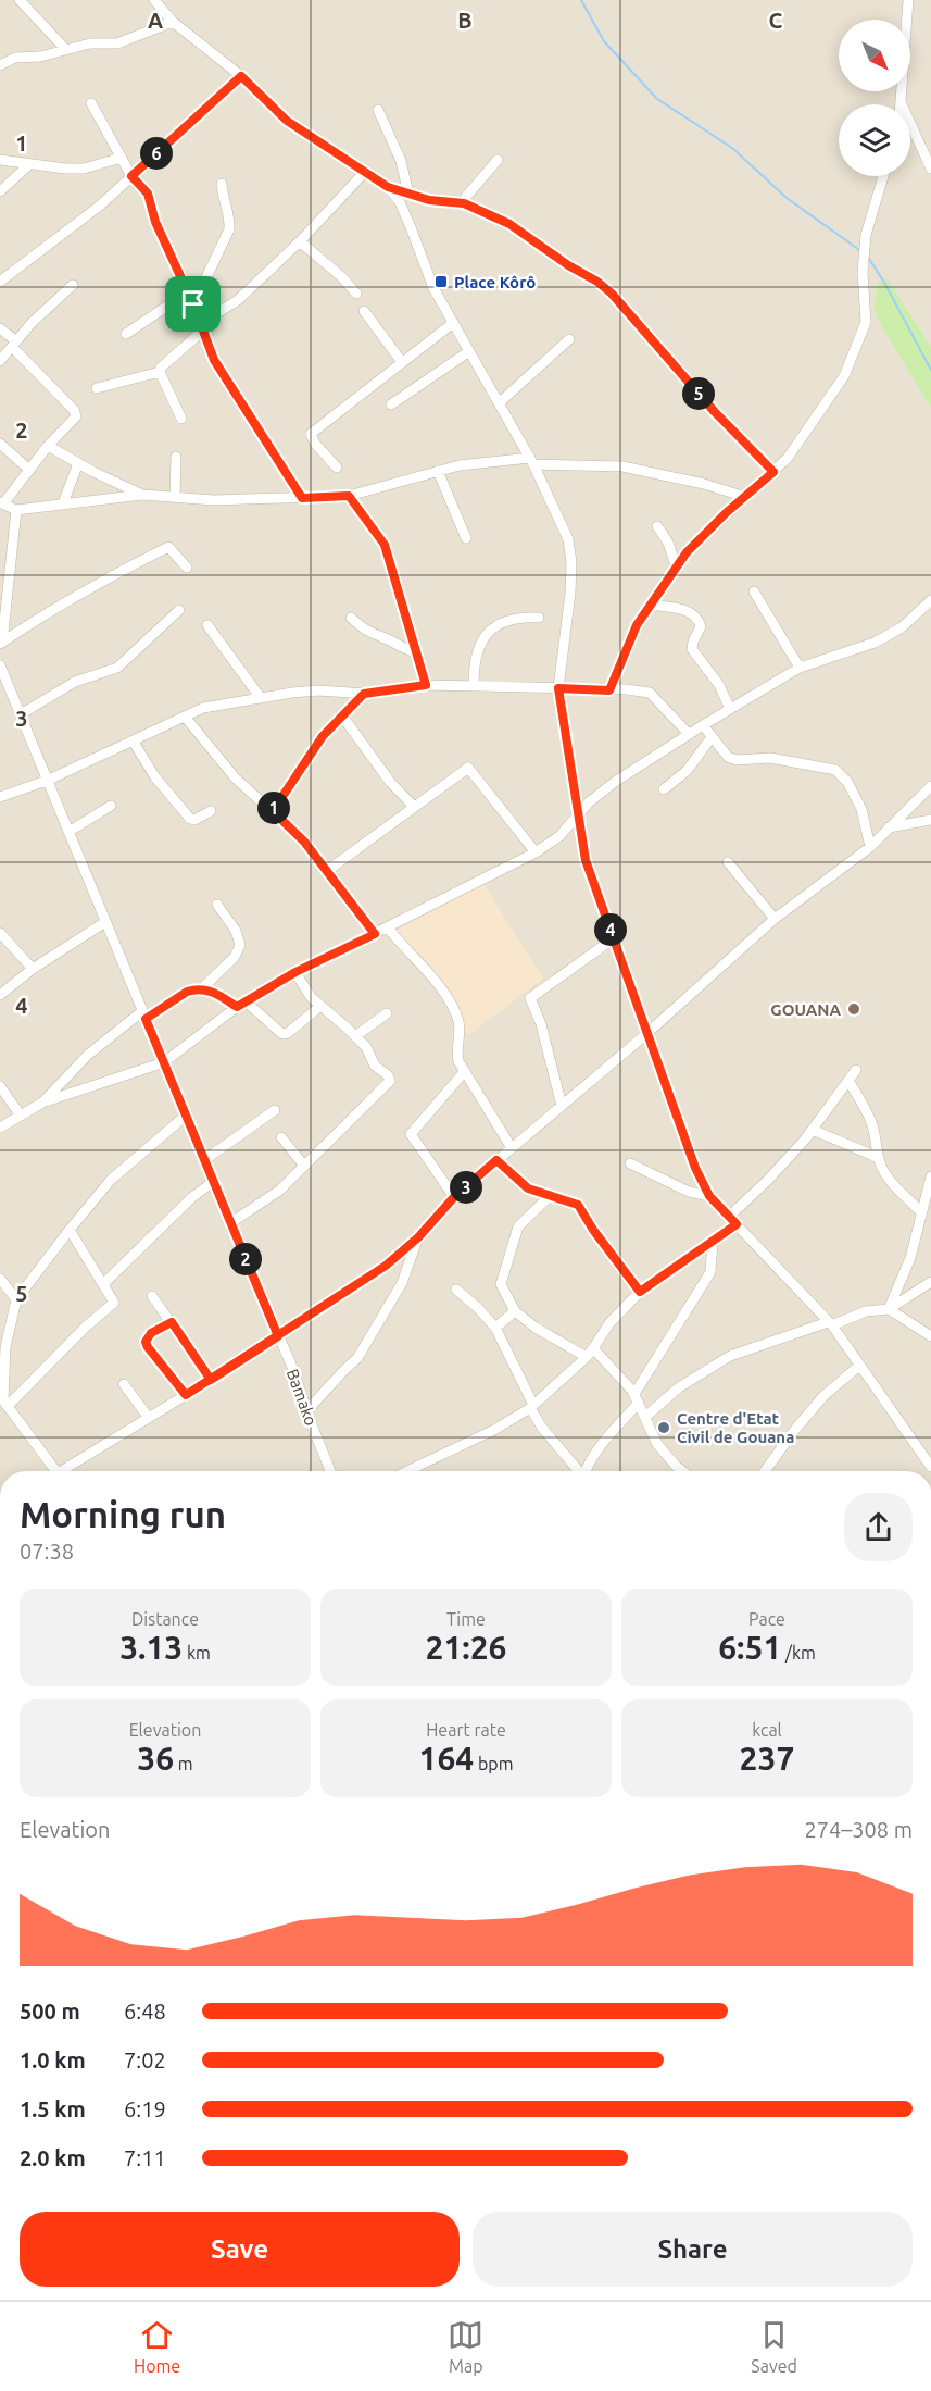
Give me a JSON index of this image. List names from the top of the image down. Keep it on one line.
{"streets":{"street":["Bamako"]},"places":{"transit":["Place Kôrô"],"other":["GOUANA","Centre d'Etat Civil de Gouana"]},"north":"bottom right","page":{"pins":["6","5","1","4","3","2"],"heading":["Morning run","07:38"],"stats":[["Distance","3.13 km"],["Time","21:26"],["Pace","6:51 /km"],["Elevation","36 m"],["Heart rate","164 bpm"],["kcal","237"]],"chart":["Elevation","274–308 m"],"list":[{"name":"500 m","note":"6:48"},{"name":"1.0 km","note":"7:02"},{"name":"1.5 km","note":"6:19"},{"name":"2.0 km","note":"7:11"}],"buttons":["Save","Share"],"tabs":["Home","Map","Saved"]},"grid":{"columns":["A","B","C"],"rows":["1","2","3","4","5"]}}
